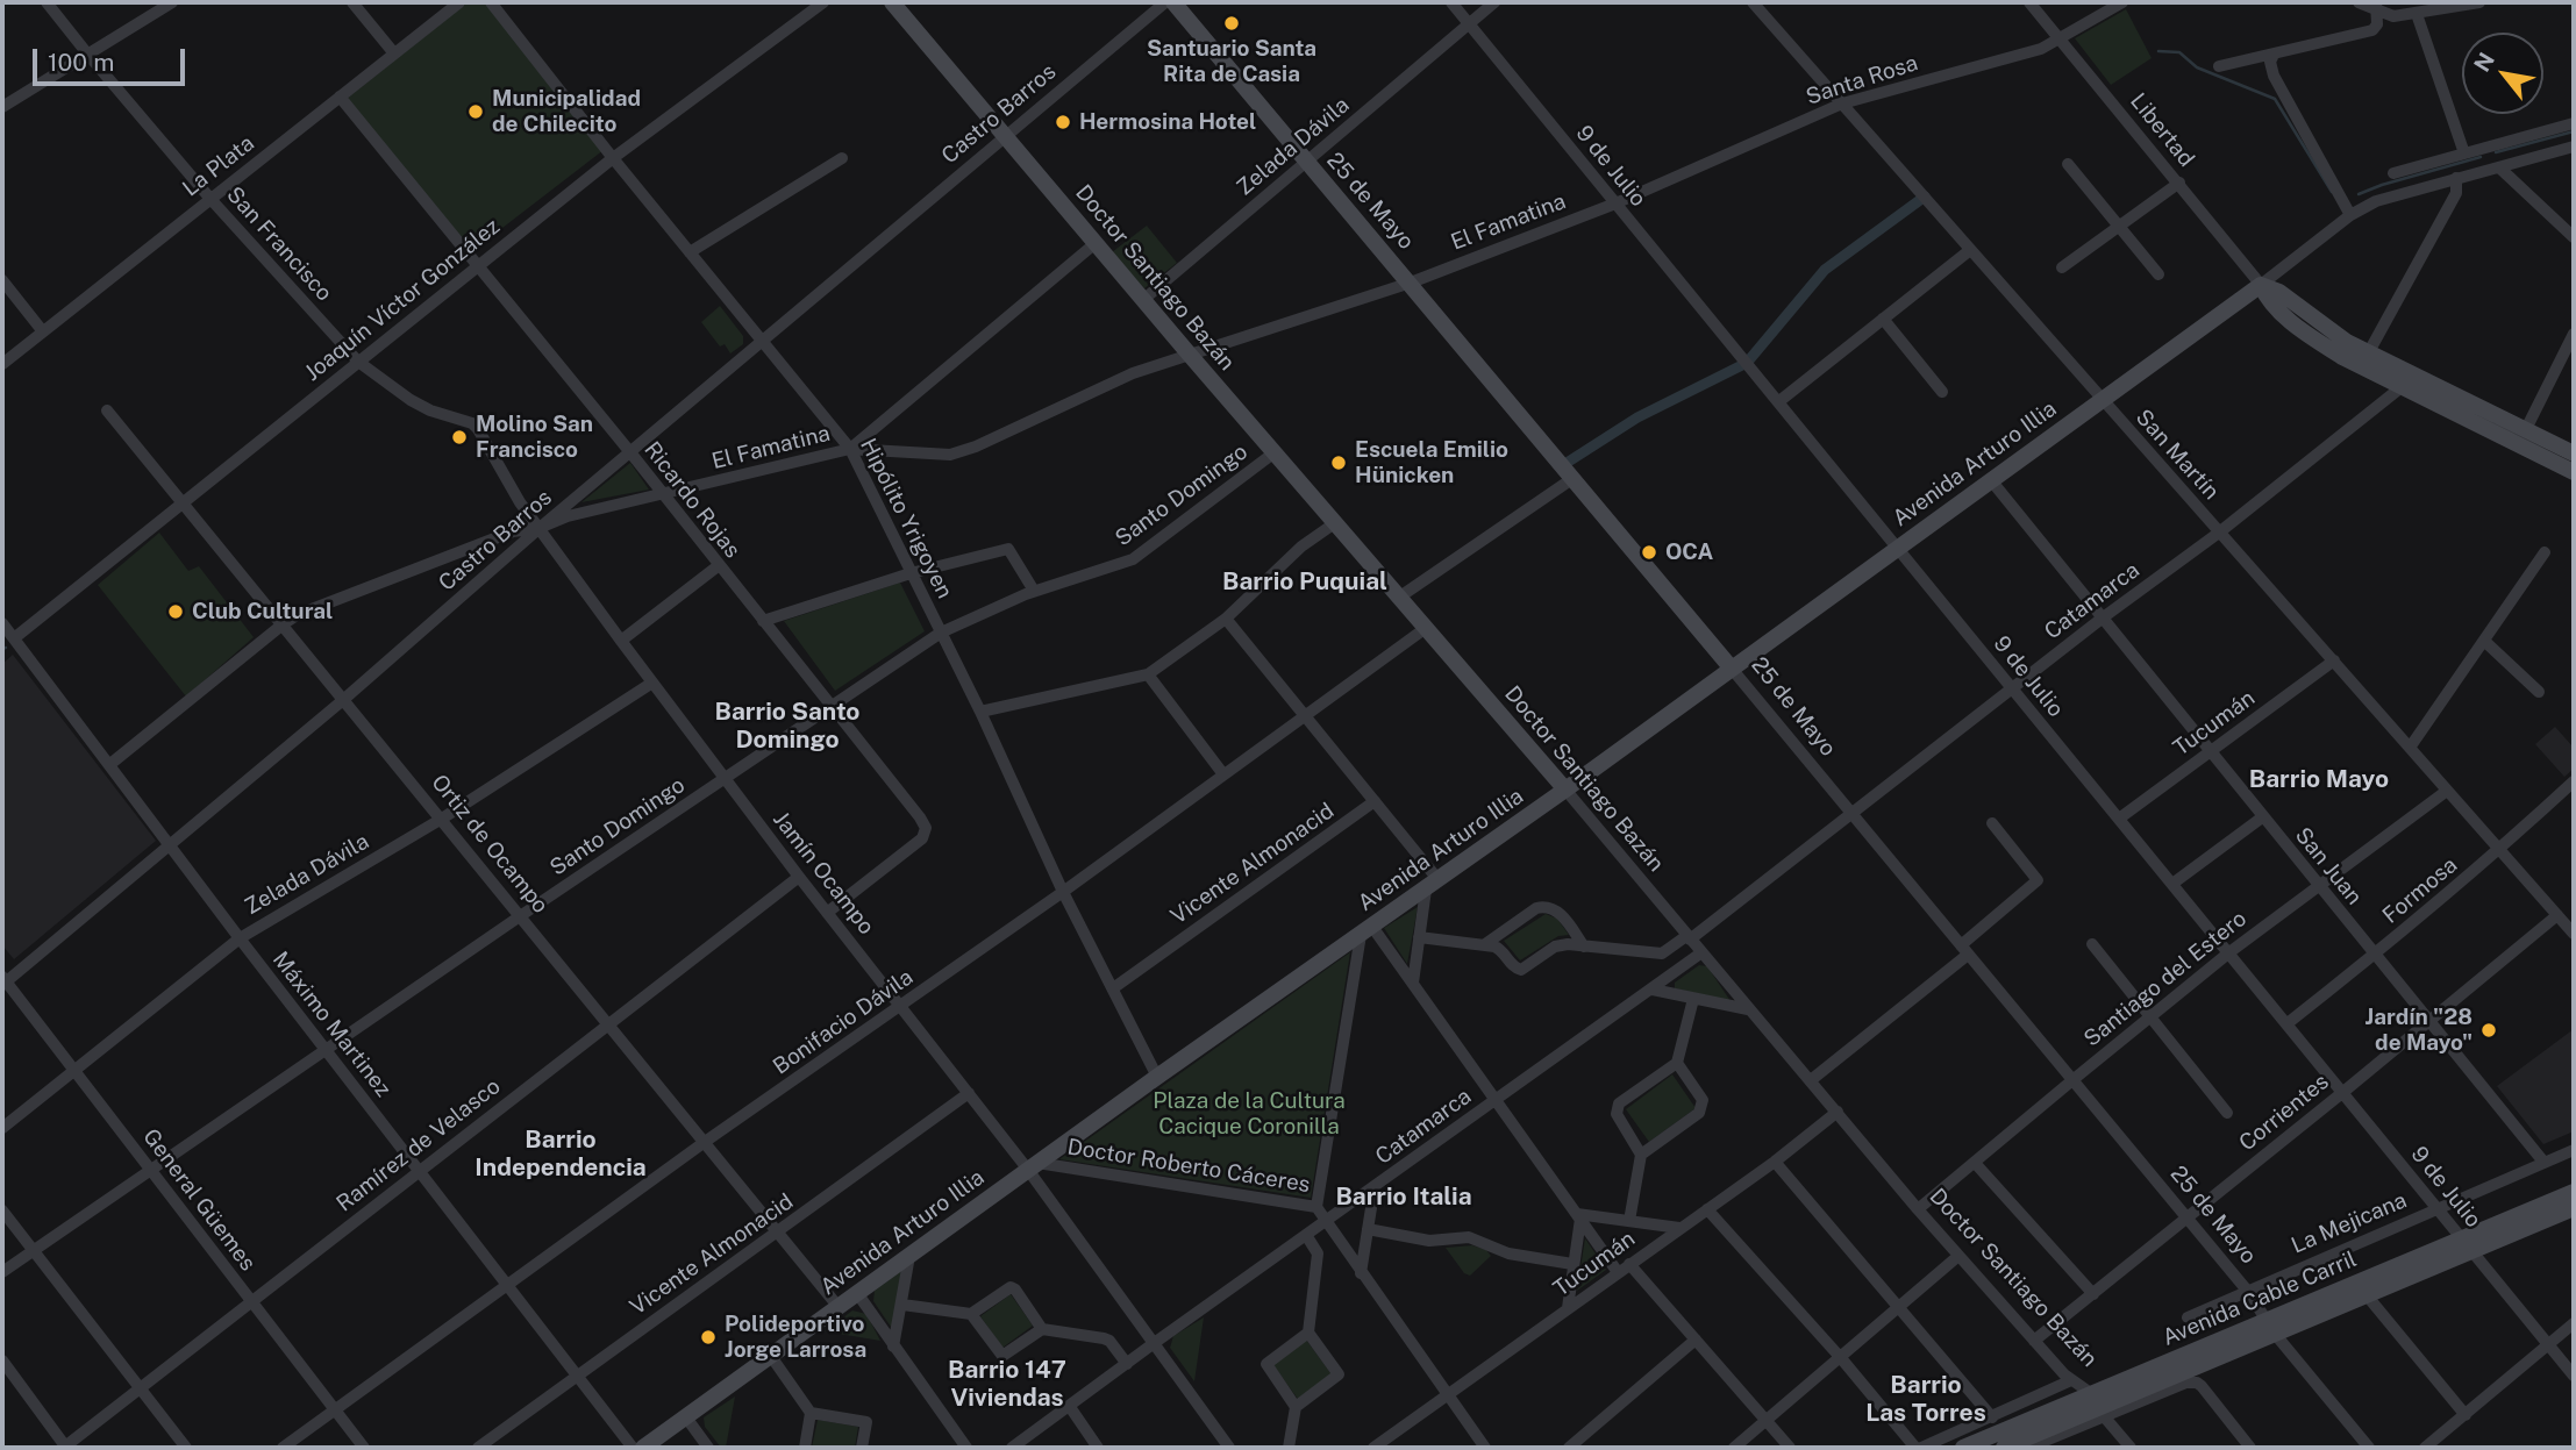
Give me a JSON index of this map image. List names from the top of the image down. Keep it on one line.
{"streets":{"main road":["25 de Mayo","Doctor Santiago Bazán","Avenida Arturo Illia","Avenida Cable Carril"],"street":["Santa Rosa","Castro Barros","Libertad","Zelada Dávila","La Plata","9 de Julio","El Famatina","San Francisco","Joaquín Víctor González","San Martín","Santo Domingo","Ricardo Rojas","Hipólito Yrigoyen","Catamarca","Tucumán","Ortiz de Ocampo","Vicente Almonacid","San Juan","Jamín Ocampo","Formosa","Santiago del Estero","Bonifacio Dávila","Máximo Martinez","Corrientes","Ramírez de Velasco","Doctor Roberto Cáceres","General Güemes","La Mejicana"]},"crossings":[["Santa Rosa","Libertad"],["Santa Rosa","9 de Julio"],["Santa Rosa","El Famatina"],["Santa Rosa","San Martín"],["Castro Barros","El Famatina"],["Castro Barros","Doctor Santiago Bazán"],["Castro Barros","Ricardo Rojas"],["Castro Barros","Hipólito Yrigoyen"],["Castro Barros","Ortiz de Ocampo"],["Castro Barros","Jamín Ocampo"],["Castro Barros","Máximo Martinez"],["Castro Barros","General Güemes"],["Libertad","Avenida Arturo Illia"],["Zelada Dávila","9 de Julio"],["Zelada Dávila","25 de Mayo"],["Zelada Dávila","Doctor Santiago Bazán"],["Zelada Dávila","Ortiz de Ocampo"],["Zelada Dávila","Jamín Ocampo"],["Zelada Dávila","Máximo Martinez"],["Zelada Dávila","General Güemes"],["La Plata","San Francisco"],["La Plata","Ricardo Rojas"],["9 de Julio","El Famatina"],["9 de Julio","Avenida Arturo Illia"],["9 de Julio","Catamarca"],["9 de Julio","Tucumán"],["9 de Julio","Formosa"],["9 de Julio","Santiago del Estero"],["9 de Julio","Corrientes"],["9 de Julio","La Mejicana"],["9 de Julio","Avenida Cable Carril"],["25 de Mayo","El Famatina"],["25 de Mayo","Avenida Arturo Illia"],["25 de Mayo","Catamarca"],["25 de Mayo","Santiago del Estero"],["25 de Mayo","Corrientes"],["25 de Mayo","La Mejicana"],["25 de Mayo","Avenida Cable Carril"],["El Famatina","Doctor Santiago Bazán"],["El Famatina","Ricardo Rojas"],["El Famatina","Hipólito Yrigoyen"],["El Famatina","Ortiz de Ocampo"],["El Famatina","Jamín Ocampo"],["El Famatina","Máximo Martinez"],["San Francisco","Joaquín Víctor González"],["San Francisco","Jamín Ocampo"],["Doctor Santiago Bazán","Avenida Arturo Illia"],["Doctor Santiago Bazán","Santo Domingo"],["Doctor Santiago Bazán","Catamarca"],["Doctor Santiago Bazán","Tucumán"],["Doctor Santiago Bazán","Santiago del Estero"],["Doctor Santiago Bazán","Bonifacio Dávila"],["Doctor Santiago Bazán","Corrientes"],["Doctor Santiago Bazán","Avenida Cable Carril"],["Joaquín Víctor González","Ricardo Rojas"],["Joaquín Víctor González","Hipólito Yrigoyen"],["Joaquín Víctor González","Ortiz de Ocampo"],["Joaquín Víctor González","Jamín Ocampo"],["Joaquín Víctor González","Máximo Martinez"],["San Martín","Avenida Arturo Illia"],["San Martín","Catamarca"],["San Martín","Tucumán"],["San Martín","Formosa"],["San Martín","Santiago del Estero"],["San Martín","Corrientes"],["Avenida Arturo Illia","Hipólito Yrigoyen"],["Avenida Arturo Illia","Ortiz de Ocampo"],["Avenida Arturo Illia","San Juan"],["Avenida Arturo Illia","Jamín Ocampo"],["Avenida Arturo Illia","Doctor Roberto Cáceres"],["Santo Domingo","Ricardo Rojas"],["Santo Domingo","Hipólito Yrigoyen"],["Santo Domingo","Ortiz de Ocampo"],["Santo Domingo","Jamín Ocampo"],["Santo Domingo","Máximo Martinez"],["Santo Domingo","General Güemes"],["Ricardo Rojas","Jamín Ocampo"],["Hipólito Yrigoyen","Vicente Almonacid"],["Hipólito Yrigoyen","Bonifacio Dávila"],["Catamarca","San Juan"],["Catamarca","Jamín Ocampo"],["Catamarca","Doctor Roberto Cáceres"],["Tucumán","San Juan"],["Tucumán","Doctor Roberto Cáceres"],["Ortiz de Ocampo","Vicente Almonacid"],["Ortiz de Ocampo","Bonifacio Dávila"],["Ortiz de Ocampo","Ramírez de Velasco"],["Vicente Almonacid","Jamín Ocampo"],["Vicente Almonacid","Máximo Martinez"],["San Juan","Formosa"],["San Juan","Santiago del Estero"],["San Juan","Corrientes"],["San Juan","La Mejicana"],["Jamín Ocampo","Bonifacio Dávila"],["Jamín Ocampo","Ramírez de Velasco"],["Jamín Ocampo","Doctor Roberto Cáceres"],["Bonifacio Dávila","Máximo Martinez"],["Bonifacio Dávila","General Güemes"],["Máximo Martinez","Ramírez de Velasco"],["Ramírez de Velasco","General Güemes"]],"districts":["Barrio Puquial","Barrio Santo Domingo","Barrio Mayo","Barrio Independencia","Barrio Italia","Barrio 147 Viviendas","Barrio Las Torres"],"parks":["Plaza de la Cultura Cacique Coronilla"],"places":["Santuario Santa Rita de Casia","Municipalidad de Chilecito","Hermosina Hotel","Molino San Francisco","Escuela Emilio Hünicken","OCA","Club Cultural","Jardín \"28 de Mayo\"","Polideportivo Jorge Larrosa"],"scale_bar":"100 m","north":"top left"}
